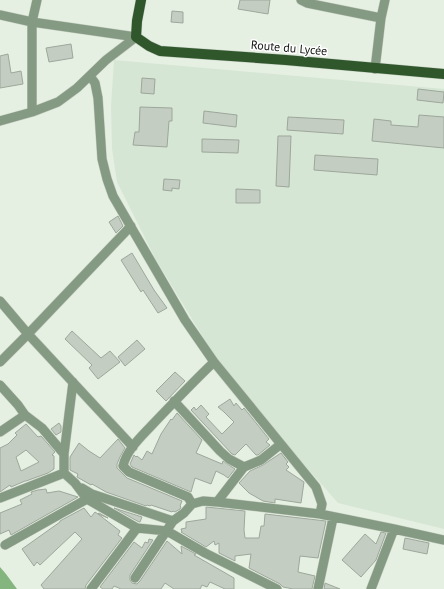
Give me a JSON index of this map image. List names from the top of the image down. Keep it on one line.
{"streets":{"main road":["Route du Lycée"]}}
